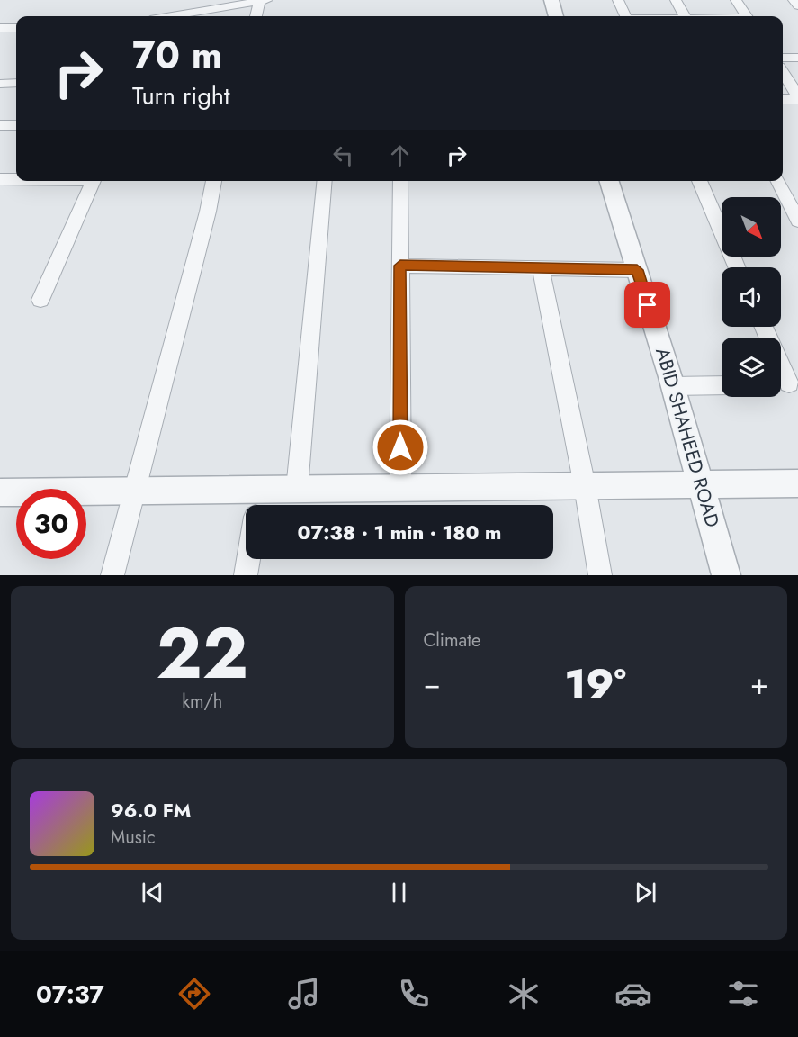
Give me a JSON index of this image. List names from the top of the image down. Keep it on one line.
{"streets":{"street":["ABID SHAHEED ROAD"]},"north":"bottom right","page":{"turn":["70 m","Turn right"],"limit":"30","trip":"07:38 · 1 min · 180 m","tile":[["22","km/h"],"Climate"],"heat":["−","19°","+"],"song":["96.0 FM","Music"],"tabs":"07:37"}}
